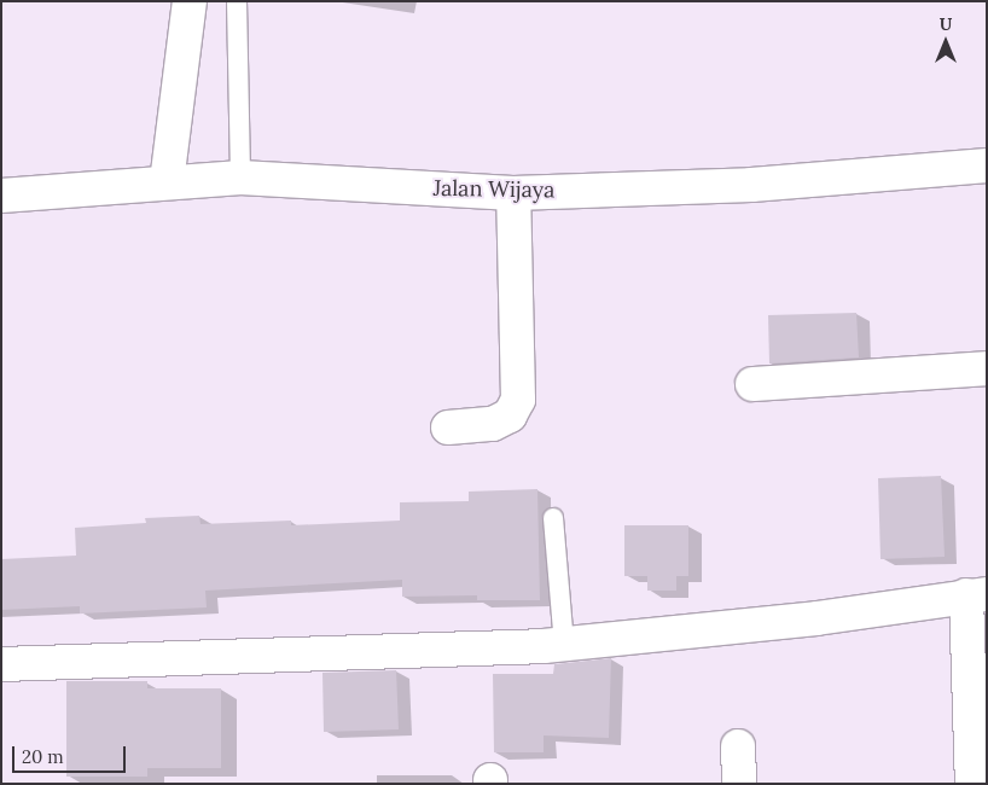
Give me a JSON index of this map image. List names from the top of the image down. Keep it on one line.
{"streets":{"street":["Jalan Wijaya"]},"scale_bar":"20 m","north":"top"}
